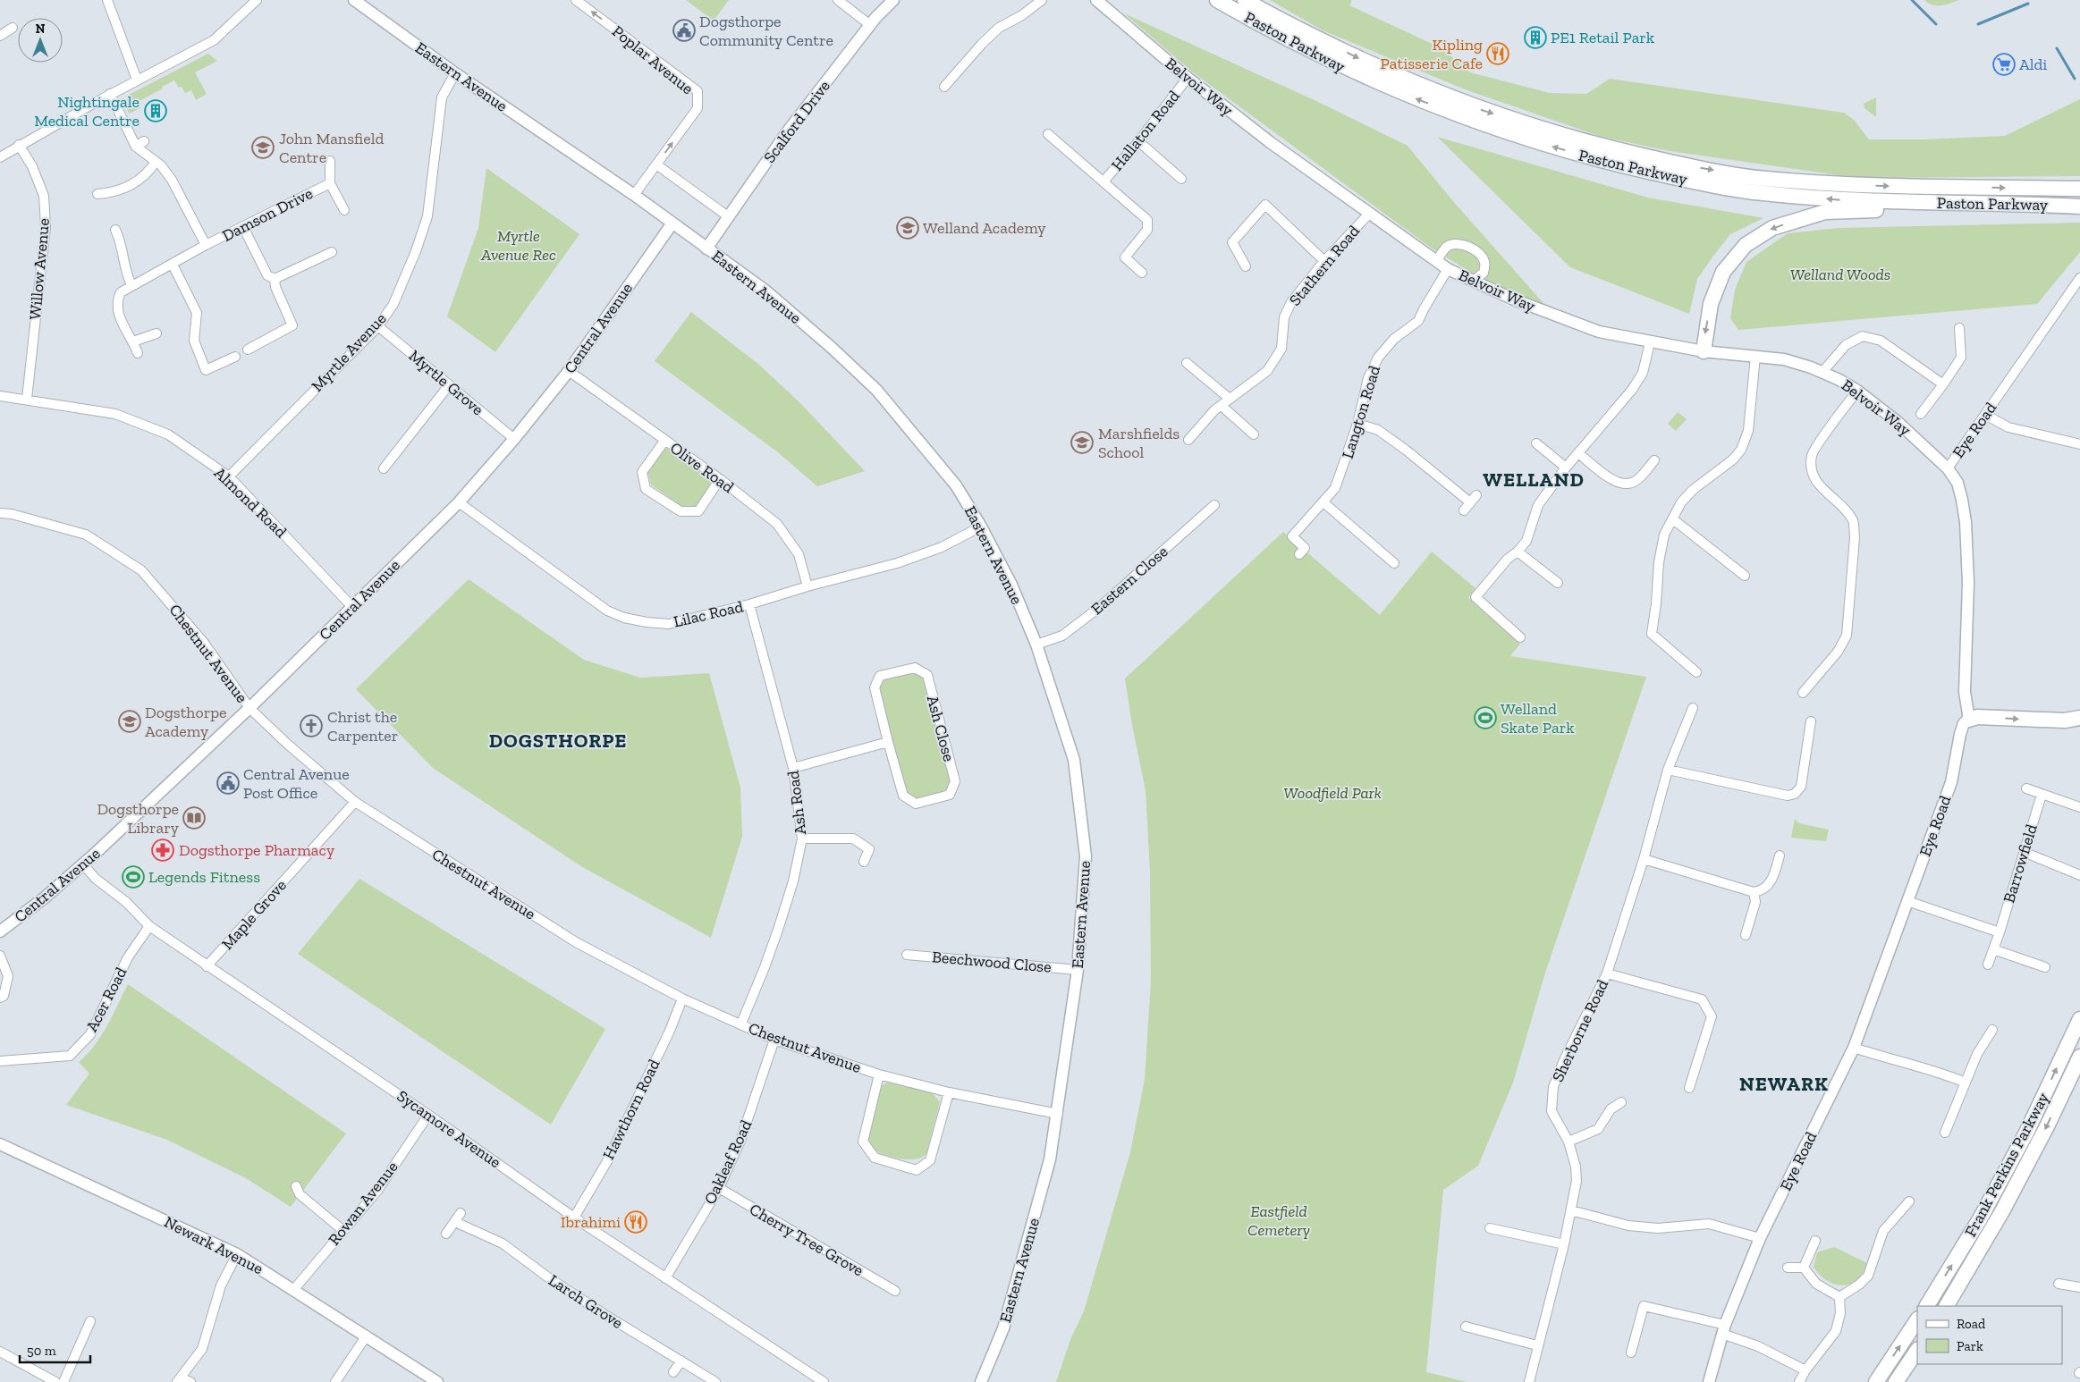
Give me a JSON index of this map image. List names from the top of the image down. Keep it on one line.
{"streets":{"highway":["Paston Parkway","Frank Perkins Parkway"],"street":["Poplar Avenue","Eastern Avenue","Belvoir Way","Scalford Drive","Hallaton Road","Damson Drive","Stathern Road","Willow Avenue","Central Avenue","Myrtle Avenue","Myrtle Grove","Langton Road","Eye Road","Olive Road","Almond Road","Eastern Close","Lilac Road","Chestnut Avenue","Ash Close","Ash Road","Barrowfield","Maple Grove","Beechwood Close","Acer Road","Sherborne Road","Hawthorn Road","Sycamore Avenue","Oakleaf Road","Rowan Avenue","Cherry Tree Grove","Newark Avenue","Larch Grove"]},"crossings":[["Poplar Avenue","Eastern Avenue"],["Eastern Avenue","Scalford Drive"],["Eastern Avenue","Central Avenue"],["Eastern Avenue","Myrtle Avenue"],["Eastern Avenue","Eastern Close"],["Eastern Avenue","Lilac Road"],["Eastern Avenue","Chestnut Avenue"],["Eastern Avenue","Beechwood Close"],["Belvoir Way","Hallaton Road"],["Belvoir Way","Stathern Road"],["Belvoir Way","Langton Road"],["Belvoir Way","Eye Road"],["Willow Avenue","Almond Road"],["Central Avenue","Myrtle Grove"],["Central Avenue","Olive Road"],["Central Avenue","Almond Road"],["Central Avenue","Lilac Road"],["Central Avenue","Chestnut Avenue"],["Central Avenue","Sycamore Avenue"],["Myrtle Avenue","Myrtle Grove"],["Myrtle Avenue","Almond Road"],["Olive Road","Lilac Road"],["Lilac Road","Ash Road"],["Chestnut Avenue","Ash Road"],["Chestnut Avenue","Maple Grove"],["Chestnut Avenue","Hawthorn Road"],["Chestnut Avenue","Oakleaf Road"],["Maple Grove","Sycamore Avenue"],["Acer Road","Sycamore Avenue"],["Hawthorn Road","Sycamore Avenue"],["Sycamore Avenue","Oakleaf Road"],["Sycamore Avenue","Rowan Avenue"],["Oakleaf Road","Cherry Tree Grove"],["Rowan Avenue","Newark Avenue"]],"districts":["WELLAND","DOGSTHORPE","NEWARK"],"parks":["Myrtle Avenue Rec","Welland Woods","Woodfield Park","Eastfield Cemetery"],"places":{"public building":["Dogsthorpe Community Centre","Central Avenue Post Office"],"building":["PE1 Retail Park","Nightingale Medical Centre"],"restaurant":["Kipling Patisserie Cafe","Ibrahimi"],"supermarket":["Aldi"],"school or university":["John Mansfield Centre","Welland Academy","Marshfields School","Dogsthorpe Academy"],"sports":["Welland Skate Park","Legends Fitness"],"church":["Christ the Carpenter"],"library":["Dogsthorpe Library"],"pharmacy":["Dogsthorpe Pharmacy"]},"legend":["Road","Park"],"scale_bar":"50 m","north":"top"}
